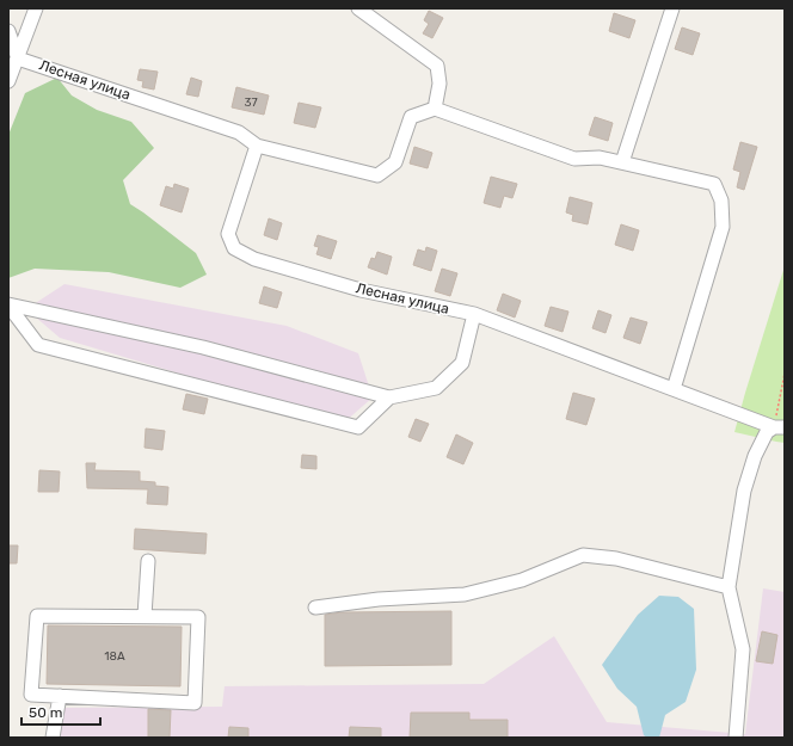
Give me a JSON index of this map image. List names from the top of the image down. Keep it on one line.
{"streets":{"street":["Лесная улица"]},"house_numbers":["37","18А"],"scale_bar":"50 m"}
